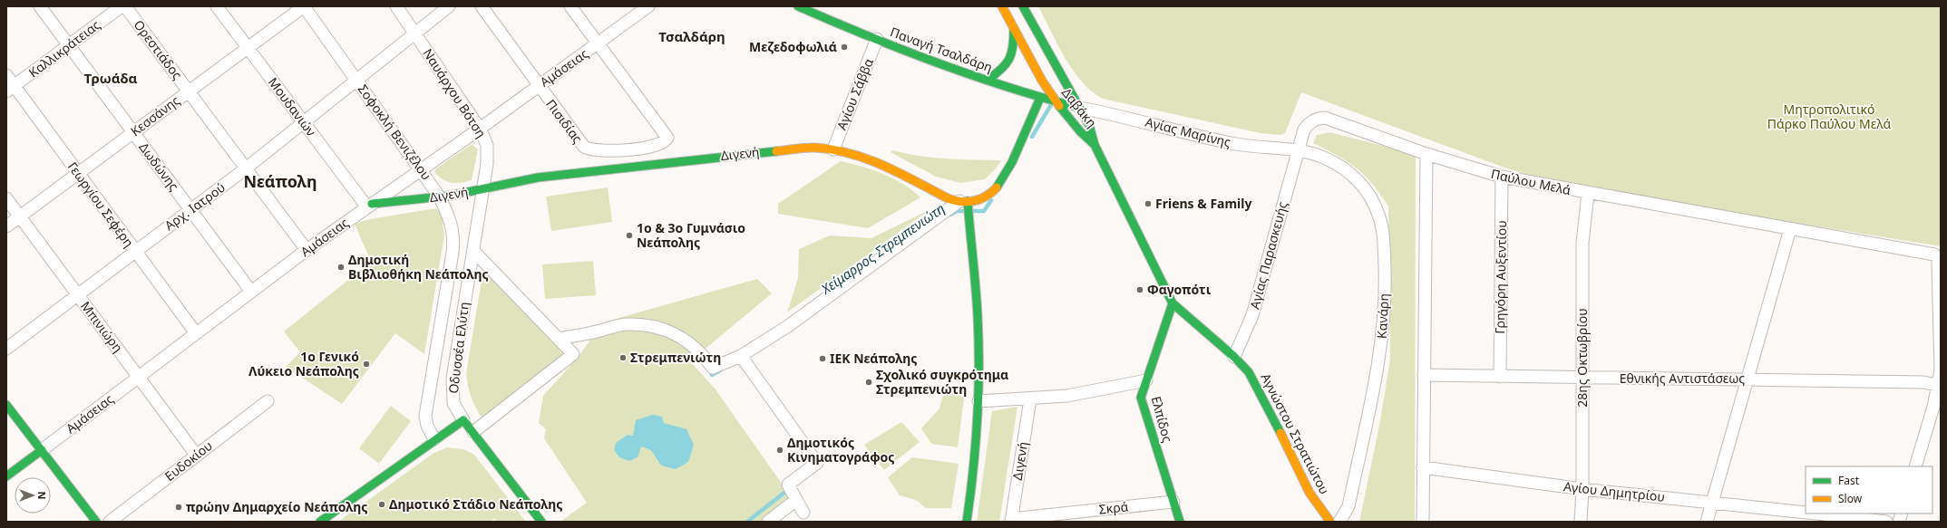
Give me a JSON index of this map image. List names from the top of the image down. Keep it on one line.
{"streets":{"street":["Καλλικράτειας","Ορεστιάδος","Παναγή Τσαλδάρη","Αμάσειας","Ναυάρχου Βότση","Αγίου Σάββα","Μουδανιών","Δαβάκη","Κεσσάνης","Πισιδίας","Σοφοκλή Βενιζέλου","Αγίας Μαρίνης","Διγενή","Δωδώνης","Παύλου Μελά","Γεωργίου Σεφέρη","Αρχ. Ιατρού","Αγίας Παρασκευής","Γρηγόρη Αυξεντίου","Κανάρη","Μπινιώρη","Οδυσσέα Ελύτη","28ης Οκτωβρίου","Εθνικής Αντιστάσεως","Ελπίδος","Αγνώστου Στρατιώτου","Ευδοκίου","Αγίου Δημητρίου","Σκρά"]},"crossings":[["Καλλικράτειας","Δωδώνης"],["Καλλικράτειας","Γεωργίου Σεφέρη"],["Ορεστιάδος","Αμάσειας"],["Ορεστιάδος","Κεσσάνης"],["Ορεστιάδος","Αρχ. Ιατρού"],["Παναγή Τσαλδάρη","Αγίου Σάββα"],["Παναγή Τσαλδάρη","Δαβάκη"],["Παναγή Τσαλδάρη","Αγίας Μαρίνης"],["Αμάσειας","Ναυάρχου Βότση"],["Αμάσειας","Μουδανιών"],["Αμάσειας","Πισιδίας"],["Αμάσειας","Σοφοκλή Βενιζέλου"],["Αμάσειας","Διγενή"],["Αμάσειας","Δωδώνης"],["Αμάσειας","Γεωργίου Σεφέρη"],["Αμάσειας","Μπινιώρη"],["Ναυάρχου Βότση","Διγενή"],["Ναυάρχου Βότση","Αρχ. Ιατρού"],["Ναυάρχου Βότση","Οδυσσέα Ελύτη"],["Αγίου Σάββα","Διγενή"],["Μουδανιών","Κεσσάνης"],["Μουδανιών","Διγενή"],["Μουδανιών","Αρχ. Ιατρού"],["Δαβάκη","Αγίας Μαρίνης"],["Δαβάκη","Αγνώστου Στρατιώτου"],["Κεσσάνης","Σοφοκλή Βενιζέλου"],["Κεσσάνης","Δωδώνης"],["Κεσσάνης","Γεωργίου Σεφέρη"],["Κεσσάνης","Μπινιώρη"],["Σοφοκλή Βενιζέλου","Διγενή"],["Σοφοκλή Βενιζέλου","Αρχ. Ιατρού"],["Αγίας Μαρίνης","Παύλου Μελά"],["Αγίας Μαρίνης","Αγίας Παρασκευής"],["Αγίας Μαρίνης","Κανάρη"],["Διγενή","Οδυσσέα Ελύτη"],["Διγενή","Σκρά"],["Δωδώνης","Αρχ. Ιατρού"],["Παύλου Μελά","Αγίας Παρασκευής"],["Παύλου Μελά","Γρηγόρη Αυξεντίου"],["Παύλου Μελά","Κανάρη"],["Παύλου Μελά","28ης Οκτωβρίου"],["Παύλου Μελά","Εθνικής Αντιστάσεως"],["Γεωργίου Σεφέρη","Αρχ. Ιατρού"],["Αρχ. Ιατρού","Μπινιώρη"],["Αγίας Παρασκευής","Κανάρη"],["Αγίας Παρασκευής","Αγνώστου Στρατιώτου"],["Γρηγόρη Αυξεντίου","Εθνικής Αντιστάσεως"],["Κανάρη","Αγνώστου Στρατιώτου"],["Μπινιώρη","Ευδοκίου"],["28ης Οκτωβρίου","Εθνικής Αντιστάσεως"],["28ης Οκτωβρίου","Αγίου Δημητρίου"],["Ελπίδος","Αγνώστου Στρατιώτου"],["Ελπίδος","Σκρά"]],"districts":["Τσαλδάρη","Τρωάδα","Νεάπολη"],"water":["Χείμαρρος Στρεμπενιώτη"],"parks":["Μητροπολιτικό Πάρκο Παύλου Μελά"],"places":["Μεζεδοφωλιά","Friens & Family","1ο & 3ο Γυμνάσιο Νεάπολης","Δημοτική Βιβλιοθήκη Νεάπολης","Φαγοπότι","Στρεμπενιώτη","ΙΕΚ Νεάπολης","1ο Γενικό Λύκειο Νεάπολης","Σχολικό συγκρότημα Στρεμπενιώτη","Δημοτικός Κινηματογράφος","Δημοτικό Στάδιο Νεάπολης","πρώην Δημαρχείο Νεάπολης"],"legend":["Fast","Slow"],"north":"right"}
